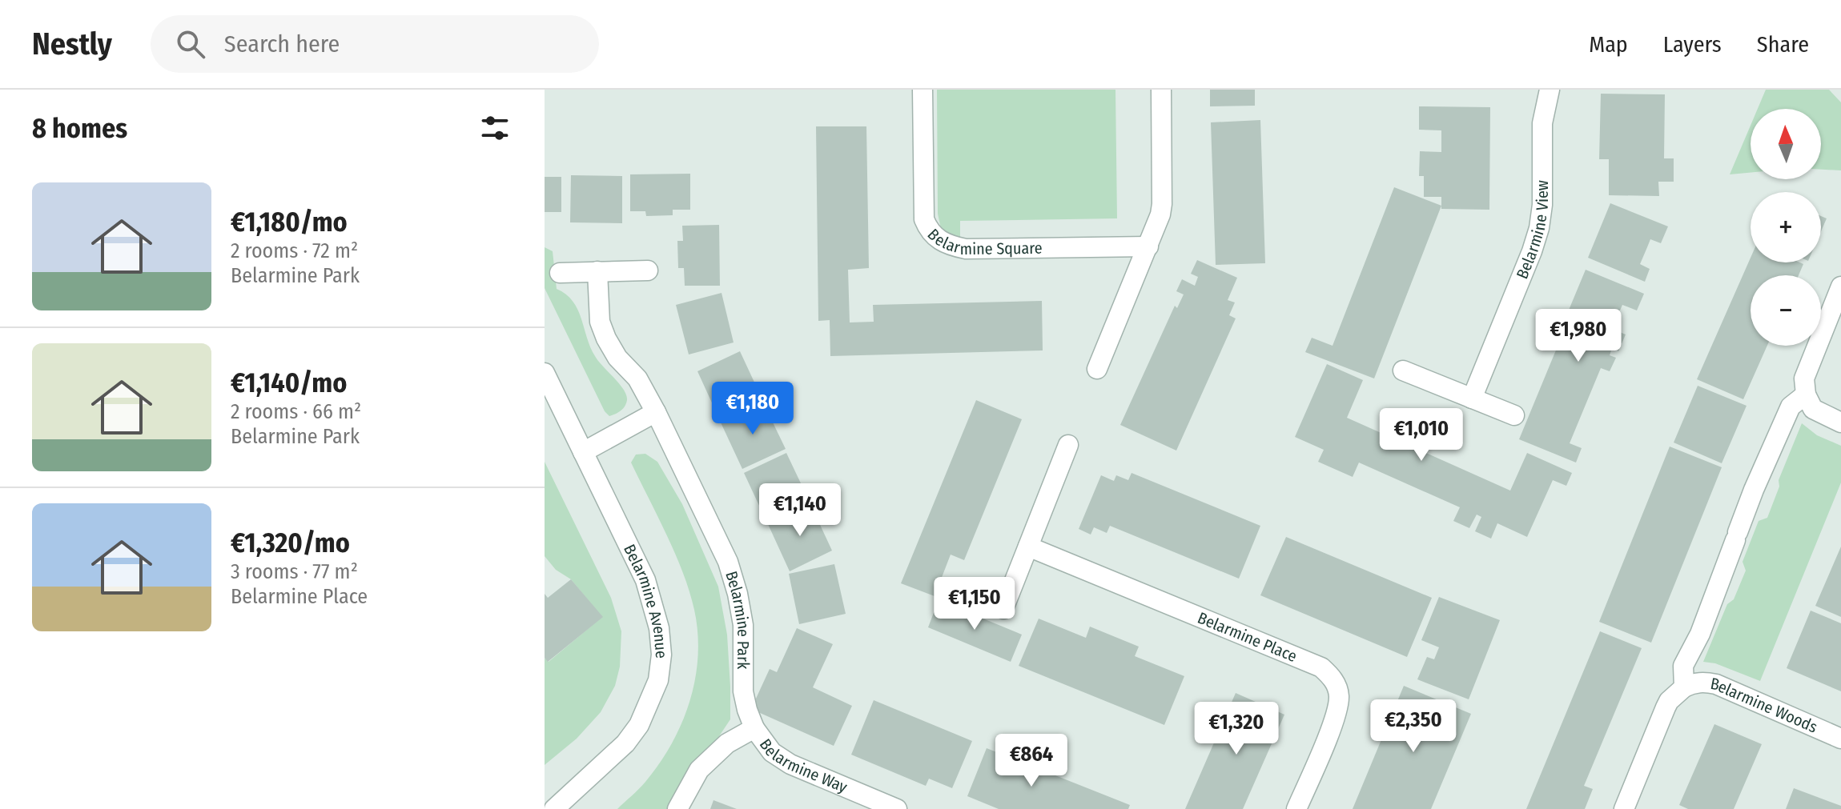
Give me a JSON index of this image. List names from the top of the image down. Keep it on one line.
{"streets":{"street":["Belarmine View","Belarmine Square","Belarmine Avenue","Belarmine Park","Belarmine Place","Belarmine Woods","Belarmine Way"]},"crossings":[["Belarmine Park","Belarmine Way"]],"north":"top","page":{"header":"Nestly","search":"Search here","nav":["Map","Layers","Share"],"heading":"8 homes","map_buttons":["+","−"],"list":[{"name":"€1,180/mo","note":"2 rooms · 72 m² · Belarmine Park"},{"name":"€1,140/mo","note":"2 rooms · 66 m² · Belarmine Park"},{"name":"€1,320/mo","note":"3 rooms · 77 m² · Belarmine Place"}],"price":["€1,980","€1,180","€1,010","€1,140","€1,150","€2,350","€1,320","€864"]}}
